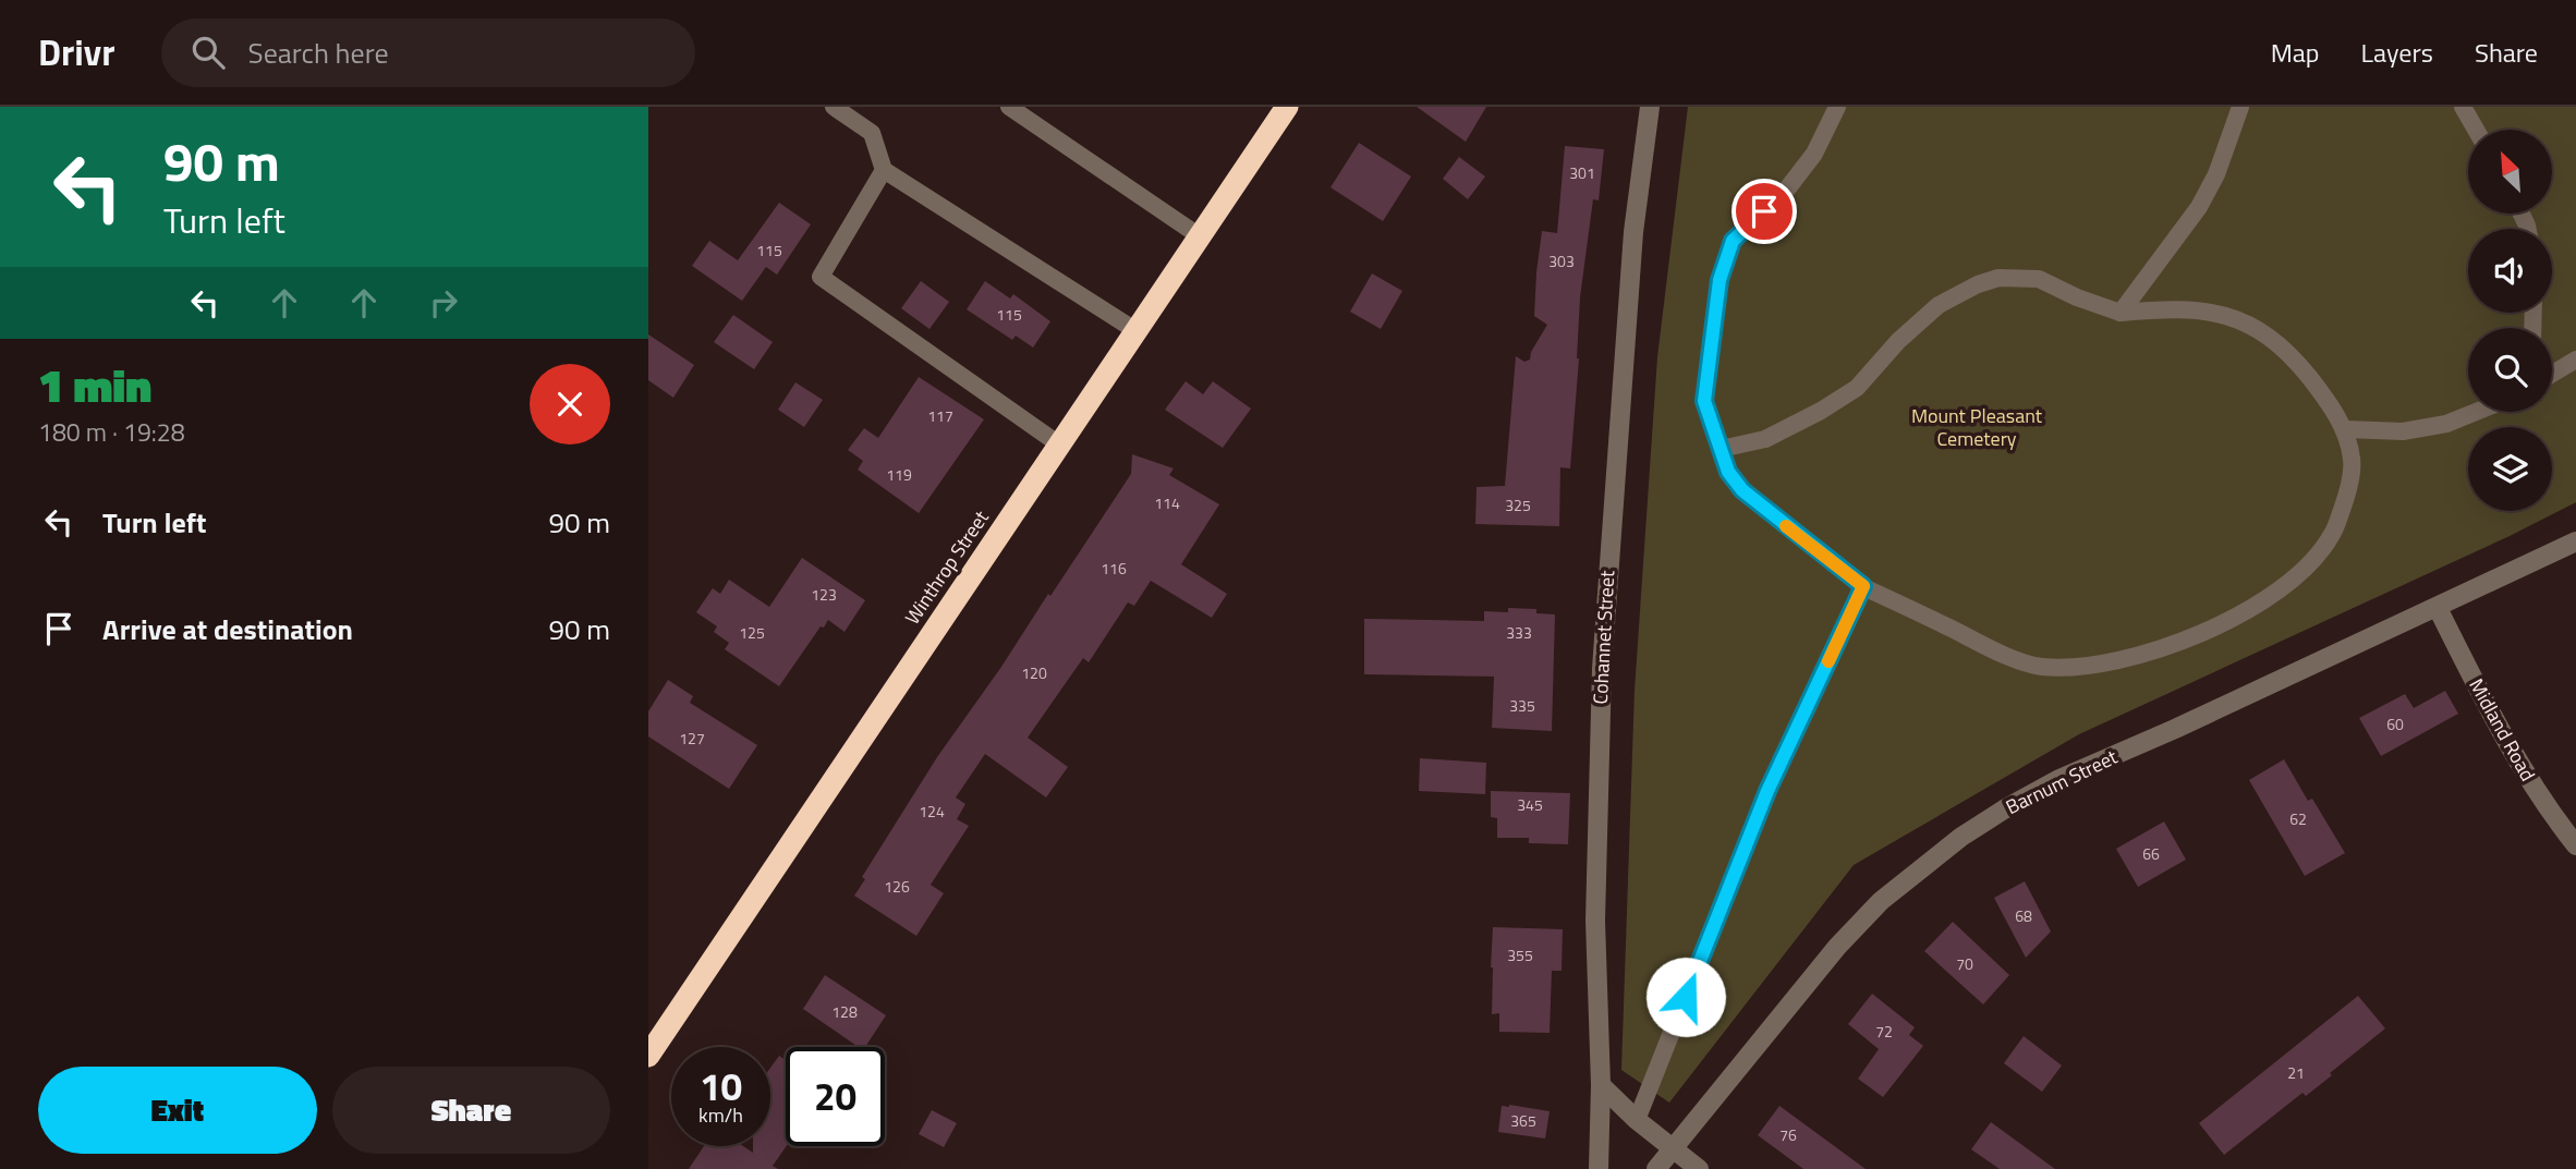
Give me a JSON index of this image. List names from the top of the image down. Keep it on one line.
{"streets":{"highway":["Winthrop Street"],"street":["Cohannet Street","Midland Road","Barnum Street"]},"crossings":[["Midland Road","Barnum Street"]],"parks":["Mount Pleasant Cemetery"],"house_numbers":["301","115","303","115","117","119","114","325","116","123","125","333","120","335","60","127","345","124","62","66","126","68","355","70","128","72","21","365","76"],"north":"top left","page":{"header":"Drivr","search":"Search here","nav":["Map","Layers","Share"],"turn":["90 m","Turn left"],"heading":["1 min","180 m · 19:28"],"list":[{"name":"Turn left","value":"90 m"},{"name":"Arrive at destination","value":"90 m"}],"speed":"10 km/h","limit":"20","buttons":["Exit","Share"]}}
